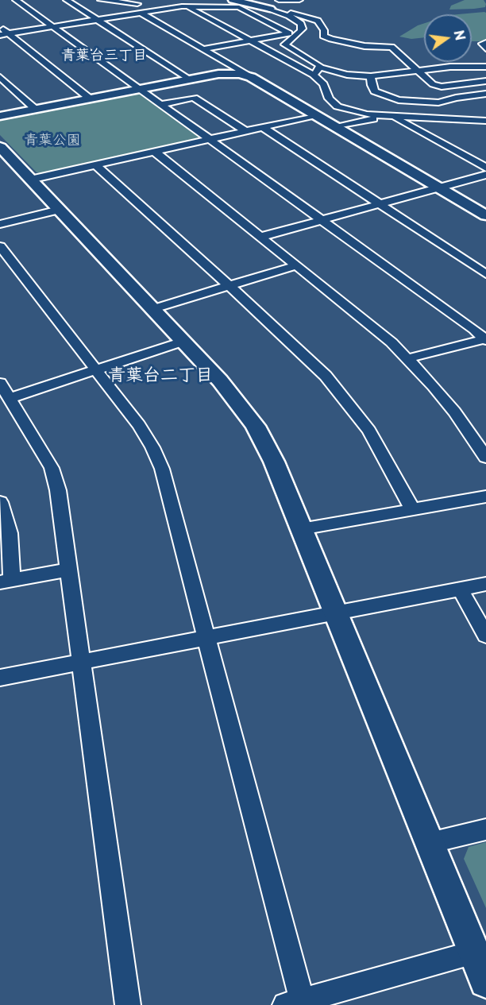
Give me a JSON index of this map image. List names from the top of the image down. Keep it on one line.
{"districts":["青葉台三丁目","青葉台二丁目"],"parks":["青葉公園"],"north":"right"}
